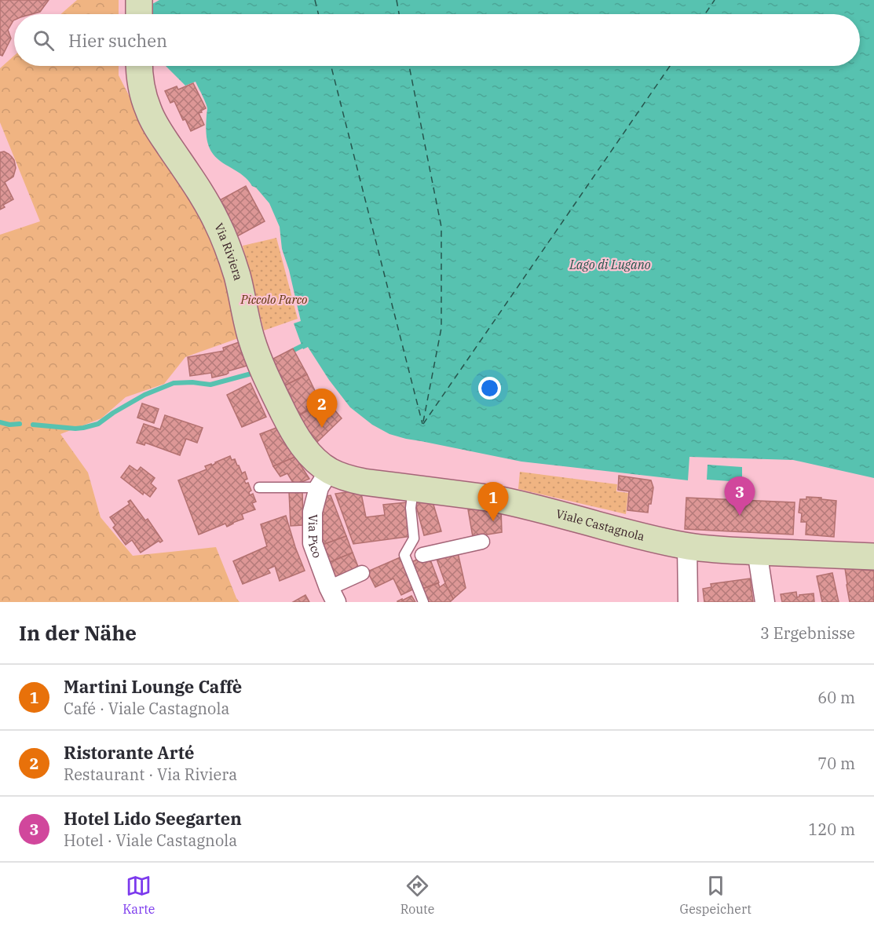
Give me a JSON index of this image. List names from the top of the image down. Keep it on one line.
{"streets":{"main road":["Via Riviera","Viale Castagnola"],"street":["Via Pico"]},"crossings":[["Via Riviera","Viale Castagnola"],["Via Riviera","Via Pico"],["Viale Castagnola","Via Pico"]],"water":["Lago di Lugano"],"parks":["Piccolo Parco"],"page":{"search":"Hier suchen","pins":["2","3","1"],"heading":["In der Nähe","3 Ergebnisse"],"list":[{"mark":"1","name":"Martini Lounge Caffè","note":"Café · Viale Castagnola","value":"60 m"},{"mark":"2","name":"Ristorante Arté","note":"Restaurant · Via Riviera","value":"70 m"},{"mark":"3","name":"Hotel Lido Seegarten","note":"Hotel · Viale Castagnola","value":"120 m"}],"nav":["Karte","Route","Gespeichert"]}}
